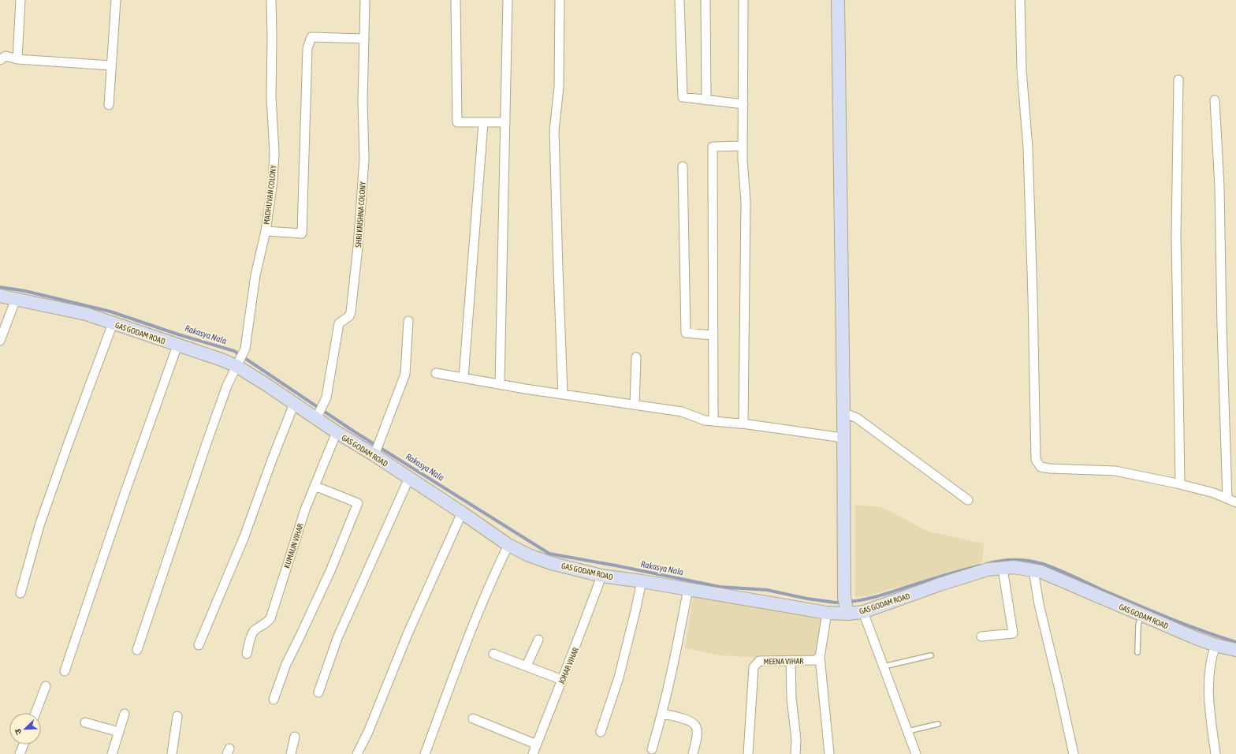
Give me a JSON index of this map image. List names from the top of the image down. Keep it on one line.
{"streets":{"main road":["GAS GODAM ROAD"],"street":["MADHUVAN COLONY","SHRI KRISHNA COLONY","KUMAUN VIHAR","MEENA VIHAR","JOHAR VIHAR"]},"crossings":[["MADHUVAN COLONY","GAS GODAM ROAD"],["SHRI KRISHNA COLONY","GAS GODAM ROAD"],["GAS GODAM ROAD","KUMAUN VIHAR"],["GAS GODAM ROAD","JOHAR VIHAR"]],"water":["Rakasya Nala"],"north":"bottom left"}
